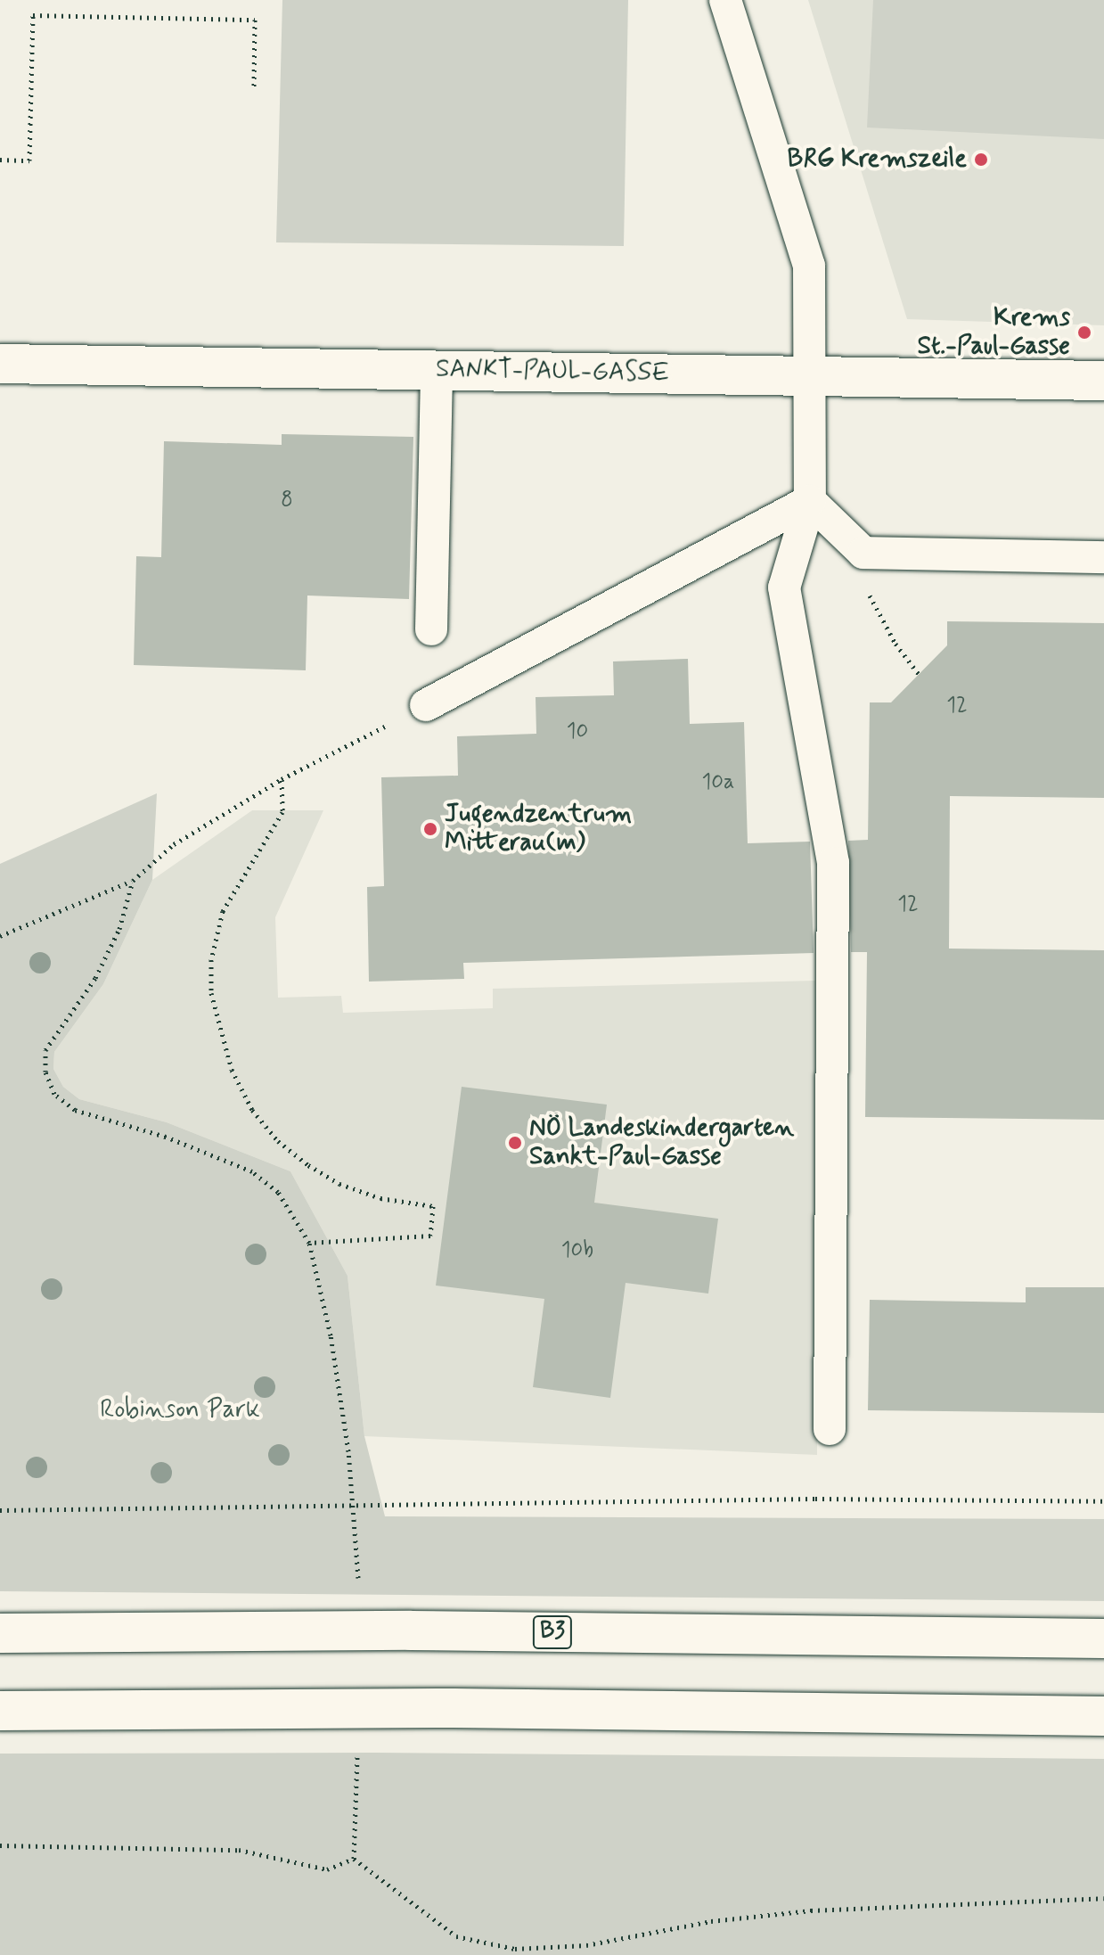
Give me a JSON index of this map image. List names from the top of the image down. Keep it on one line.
{"streets":{"main road":["SANKT-PAUL-GASSE","B3"]},"parks":["Robinson Park"],"places":["BRG Kremszeile","Krems St.-Paul-Gasse","Jugendzentrum Mitterau(m)","NÖ Landeskindergarten Sankt-Paul-Gasse"],"house_numbers":["8","12","10","10a","12","10b"]}
